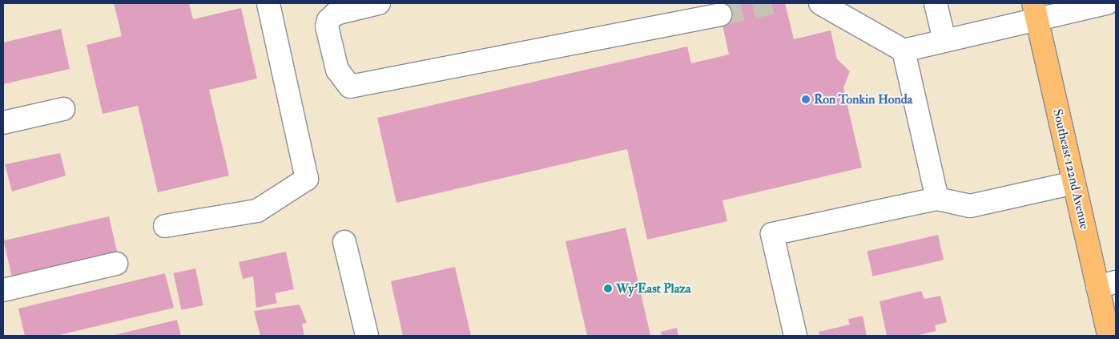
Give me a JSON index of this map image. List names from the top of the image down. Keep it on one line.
{"streets":{"main road":["Southeast 122nd Avenue"]},"places":["Ron Tonkin Honda","Wy’East Plaza"]}
